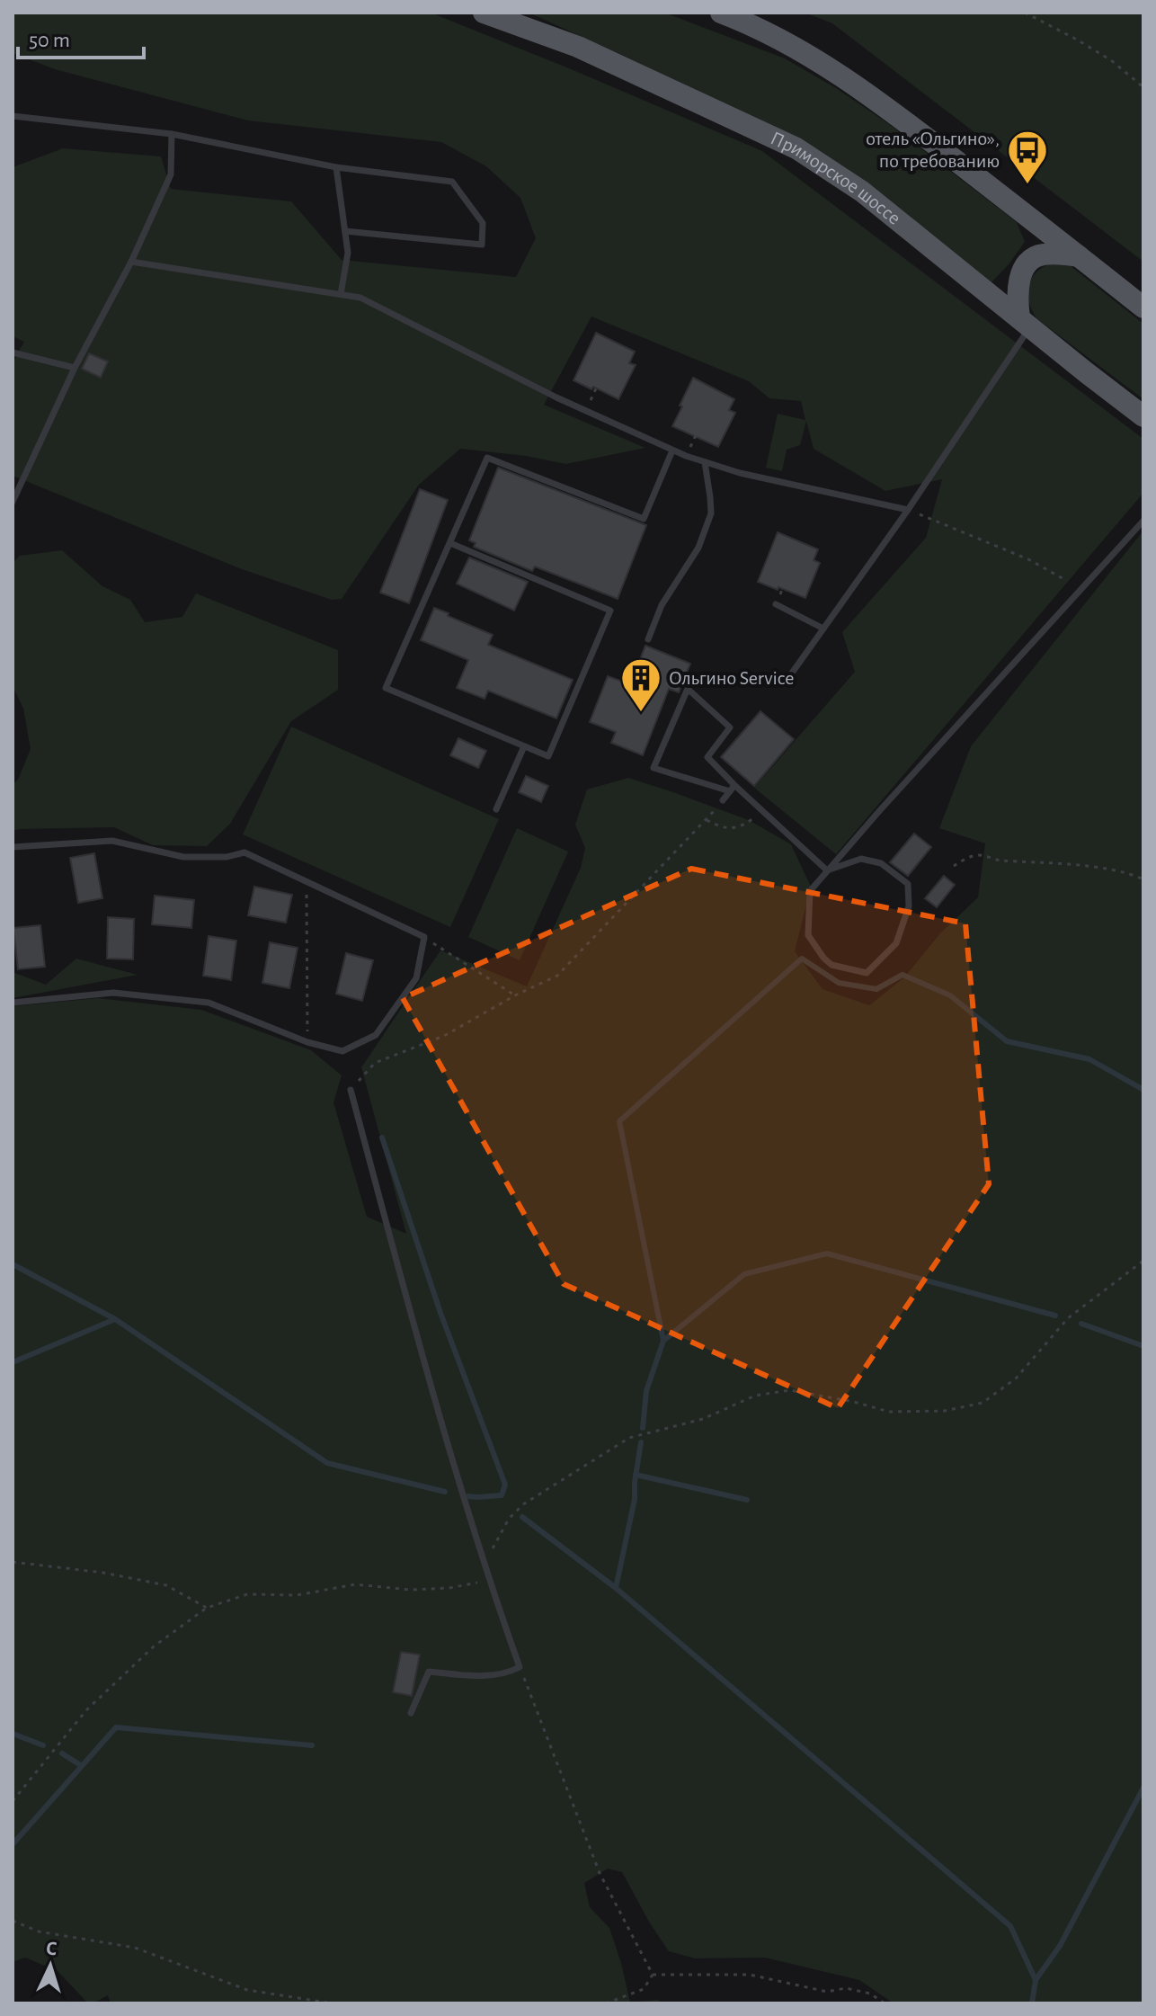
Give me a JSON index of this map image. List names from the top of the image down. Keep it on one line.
{"streets":{"main road":["Приморское шоссе"]},"places":{"bus stop":["отель «Ольгино», по требованию"],"building":["Ольгино Service"]},"scale_bar":"50 m","north":"top"}
